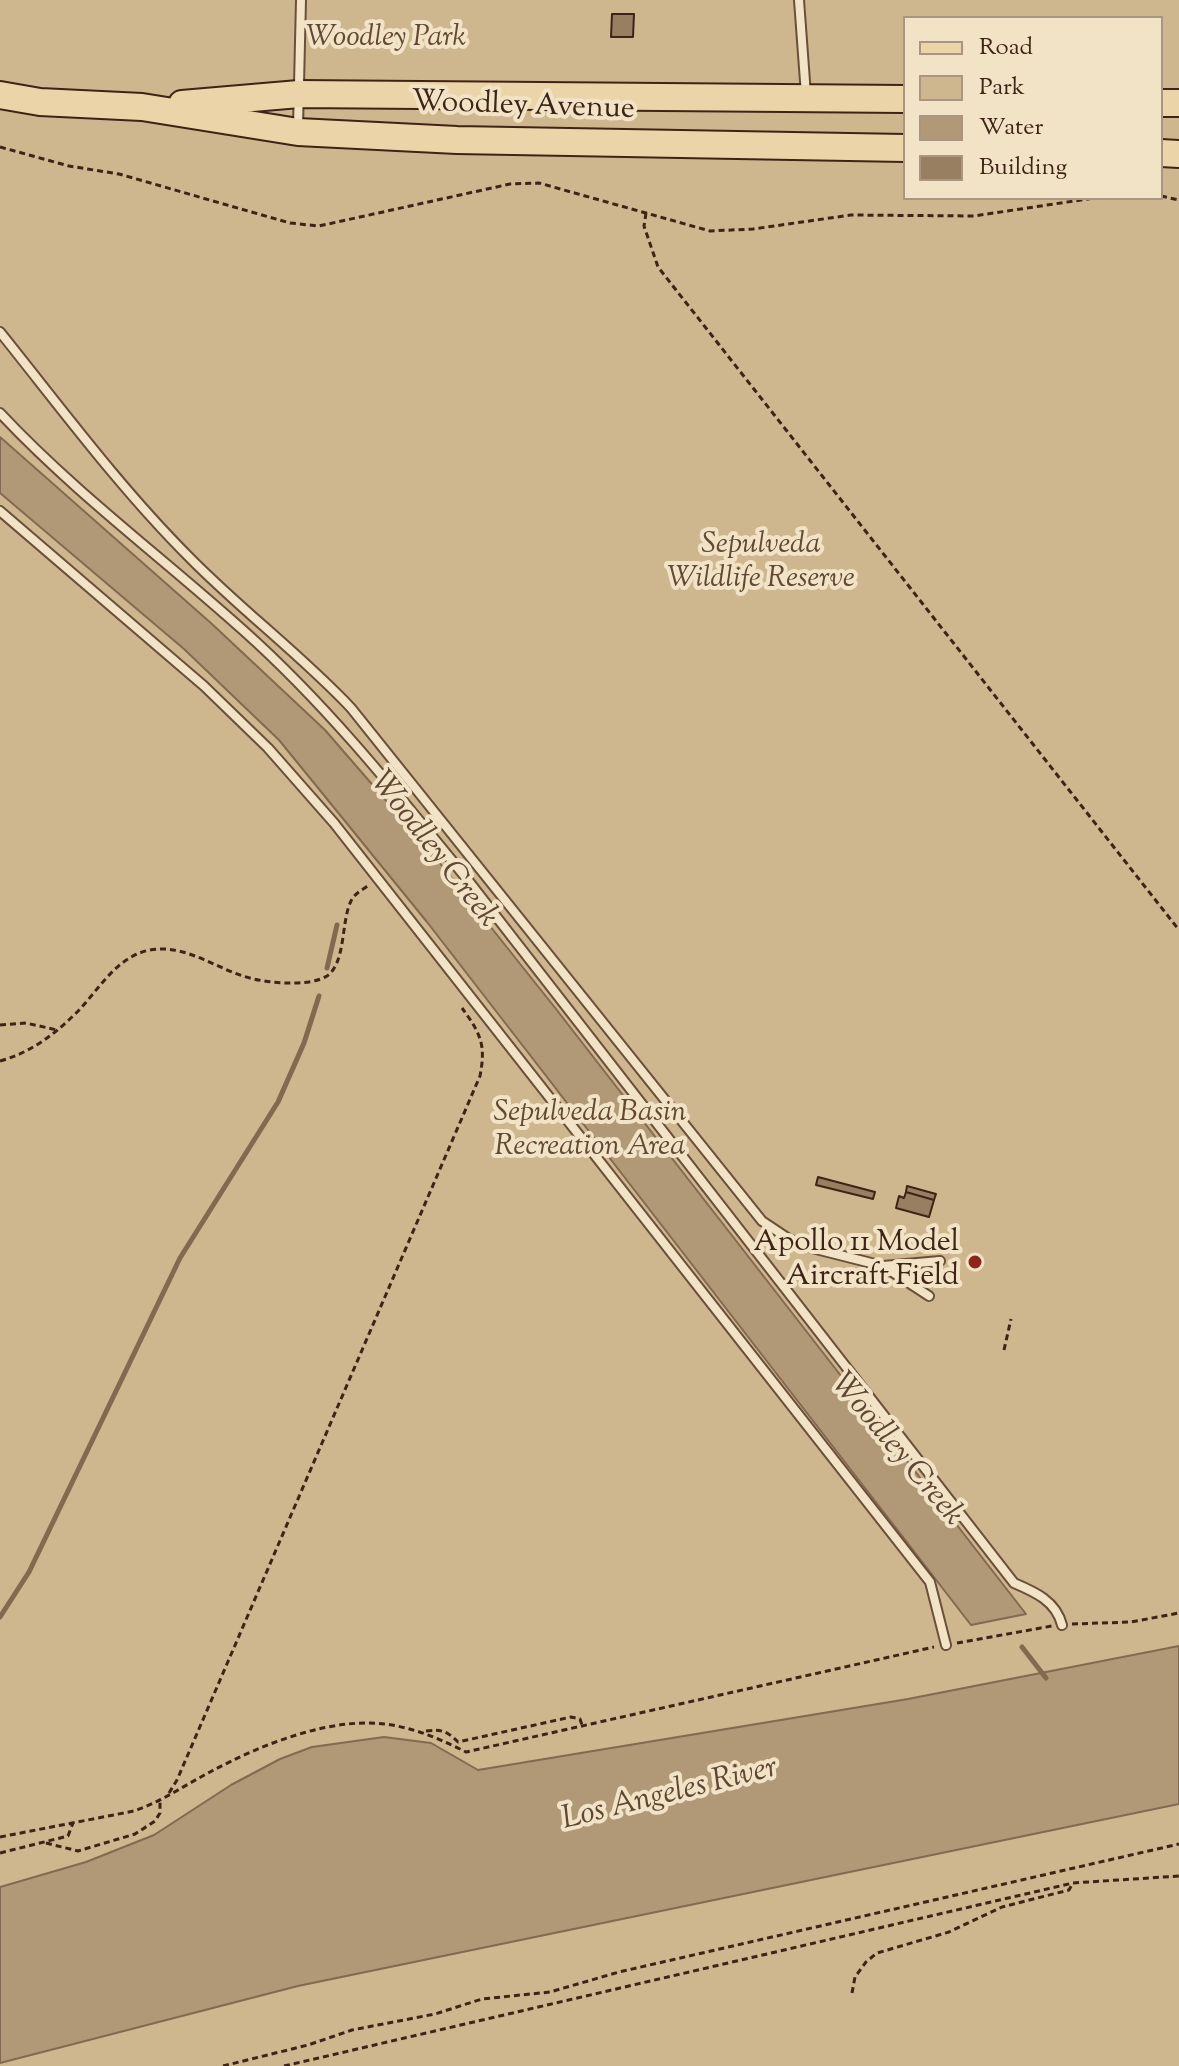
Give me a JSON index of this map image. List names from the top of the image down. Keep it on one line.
{"streets":{"main road":["Woodley Avenue"]},"water":["Woodley Creek","Los Angeles River"],"parks":["Woodley Park","Sepulveda Wildlife Reserve","Sepulveda Basin Recreation Area"],"places":["Apollo 11 Model Aircraft Field"],"legend":["Road","Park","Water","Building"]}
